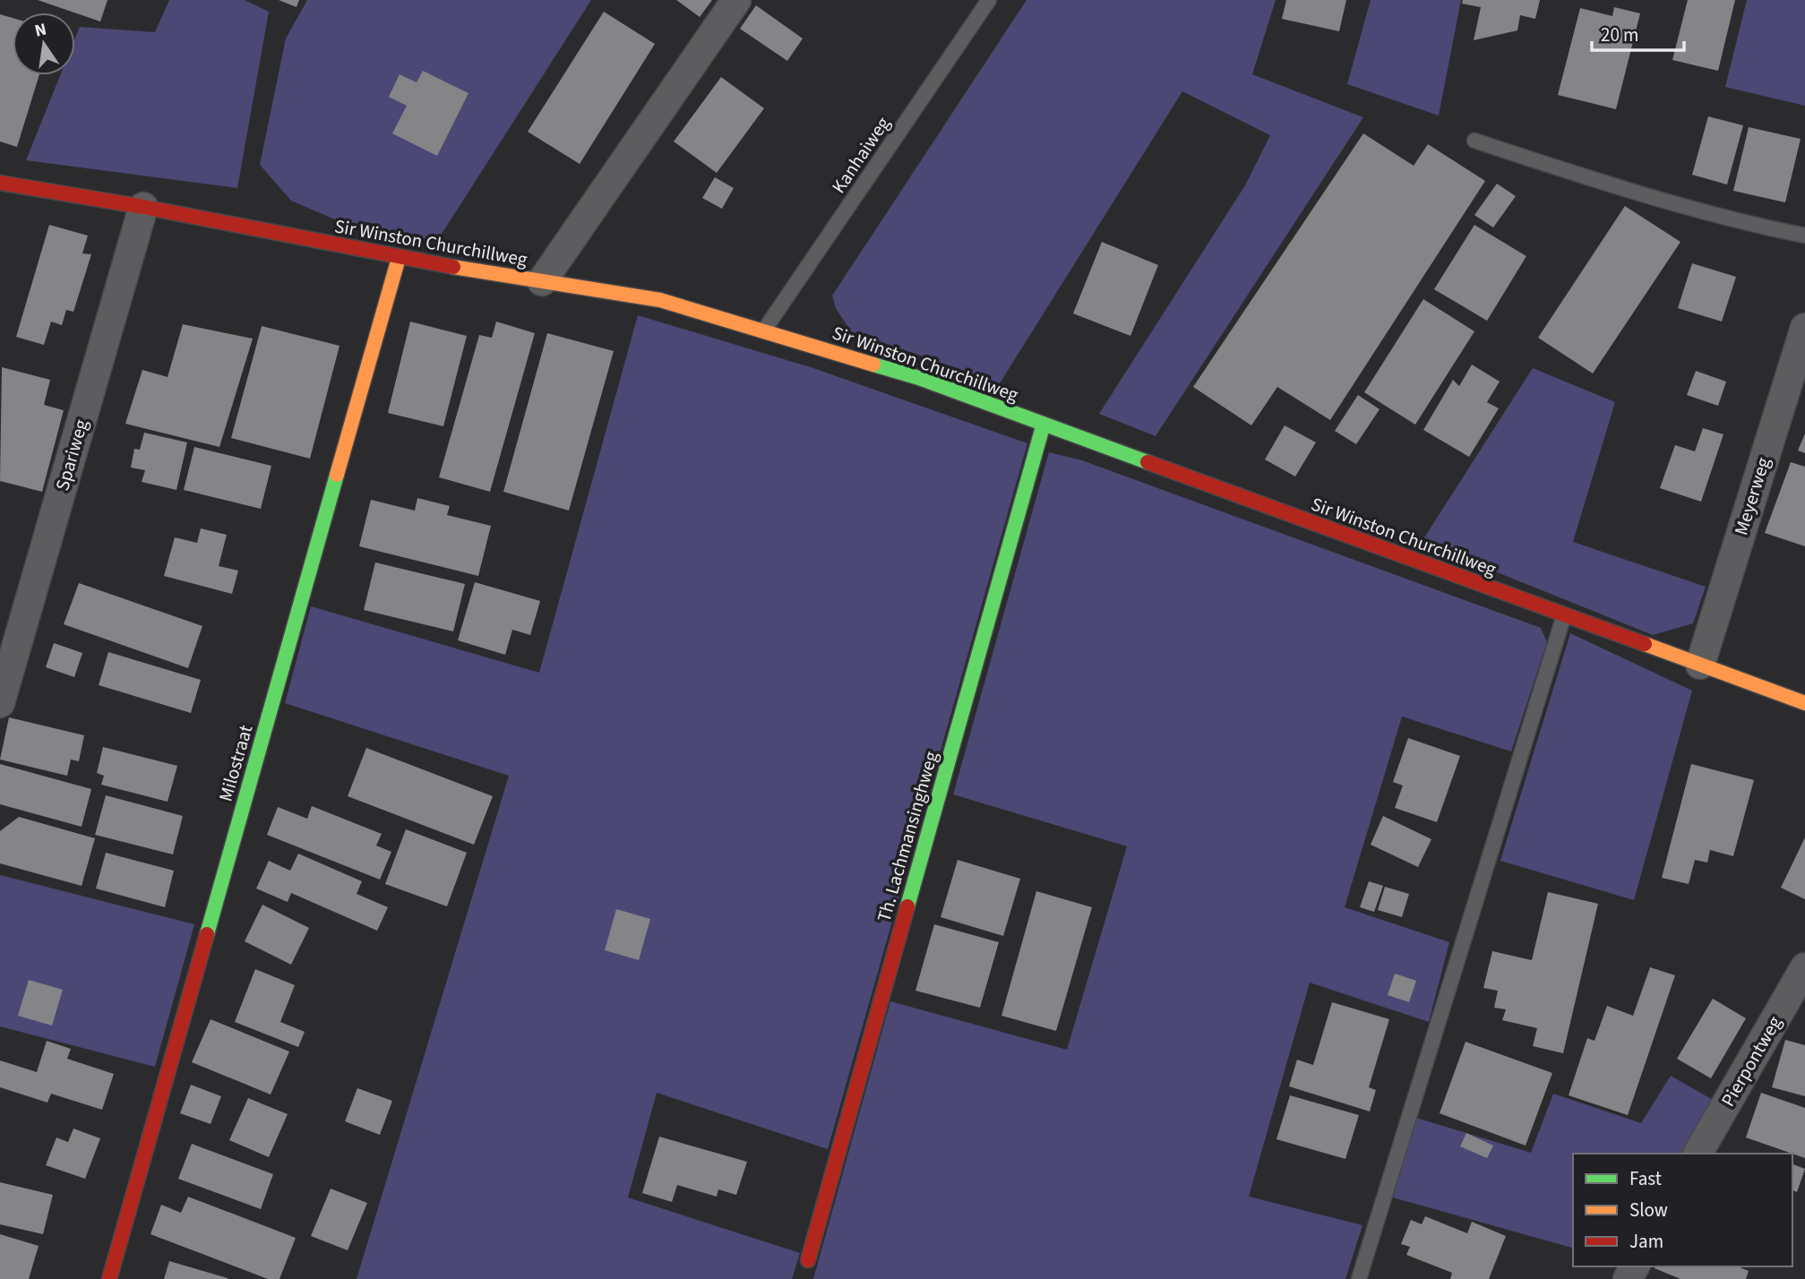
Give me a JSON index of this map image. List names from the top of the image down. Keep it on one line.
{"streets":{"street":["Sir Winston Churchillweg","Spariweg","Meyerweg","Milostraat","Th. Lachmansinghweg","Pierpontweg"],"lane":["Kanhaiweg"]},"crossings":[["Kanhaiweg","Sir Winston Churchillweg"],["Sir Winston Churchillweg","Spariweg"],["Sir Winston Churchillweg","Meyerweg"],["Sir Winston Churchillweg","Milostraat"],["Sir Winston Churchillweg","Th. Lachmansinghweg"]],"legend":["Fast","Slow","Jam"],"scale_bar":"20 m","north":"top"}
